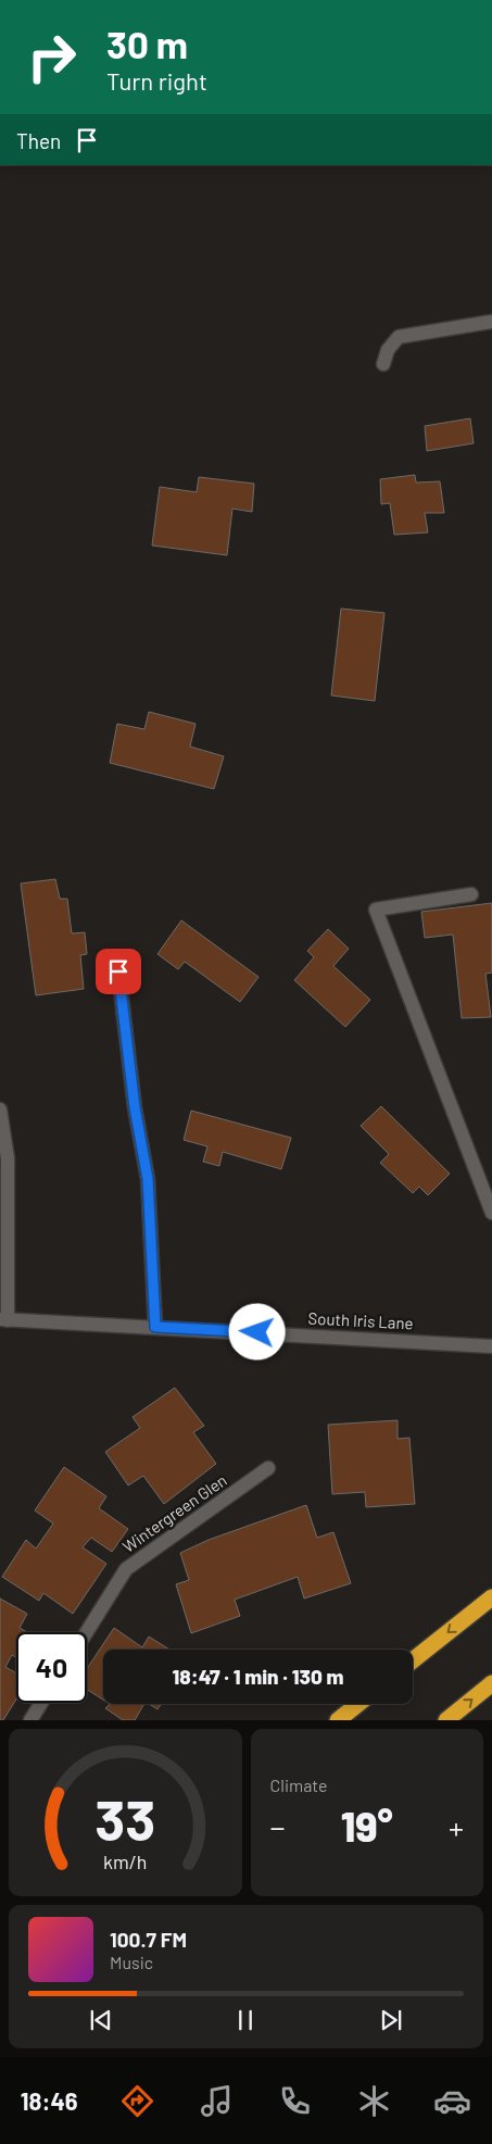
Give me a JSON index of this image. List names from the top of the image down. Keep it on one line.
{"streets":{"street":["South Iris Lane","Wintergreen Glen"]},"page":{"turn":["30 m","Turn right"],"then":"Then","limit":"40","trip":"18:47 · 1 min · 130 m","tile":"Climate","heat":["−","19°","+"],"song":["100.7 FM","Music"],"tabs":"18:46","gauge":["33","km/h"]}}
